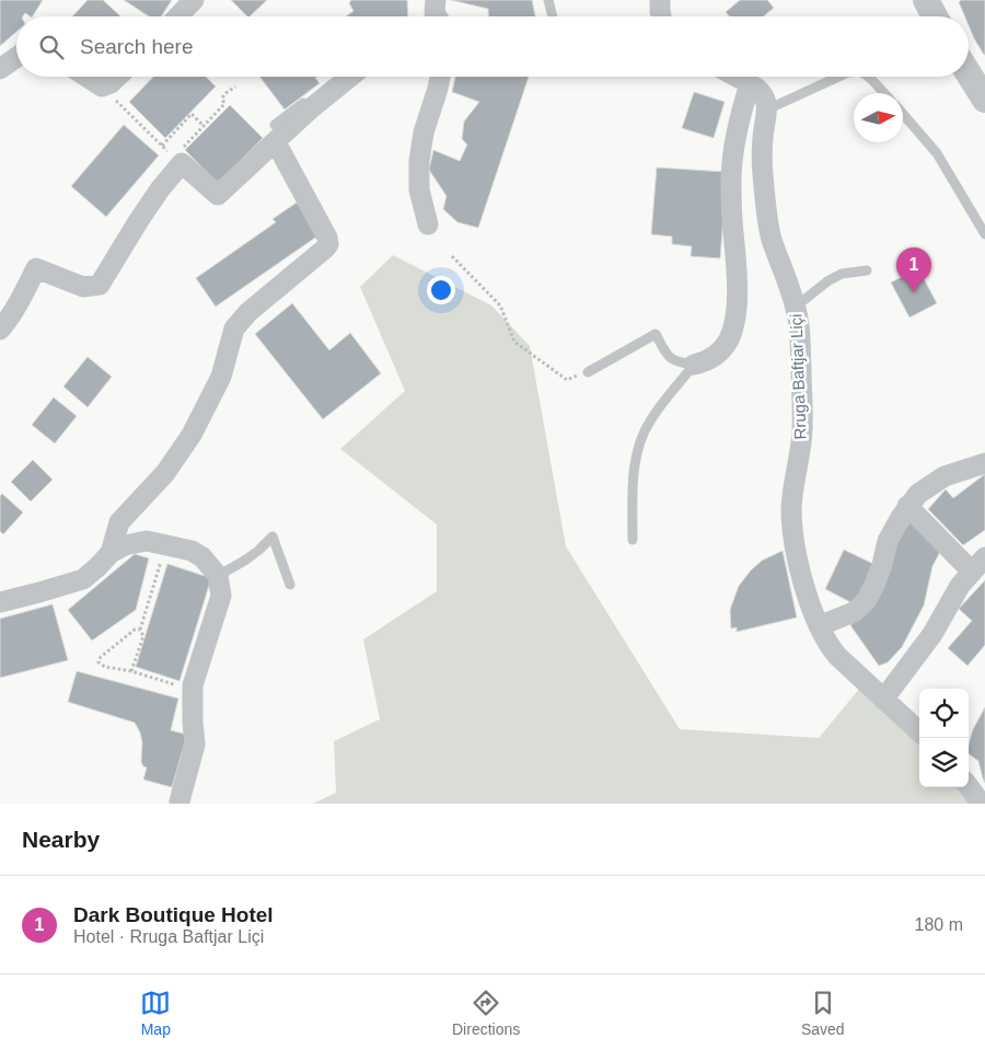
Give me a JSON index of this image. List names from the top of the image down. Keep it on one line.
{"streets":{"street":["Rruga Baftjar Liçi"]},"north":"right","page":{"search":"Search here","pins":"1","heading":"Nearby","list":[{"mark":"1","name":"Dark Boutique Hotel","note":"Hotel · Rruga Baftjar Liçi","value":"180 m"}],"nav":["Map","Directions","Saved"]}}
